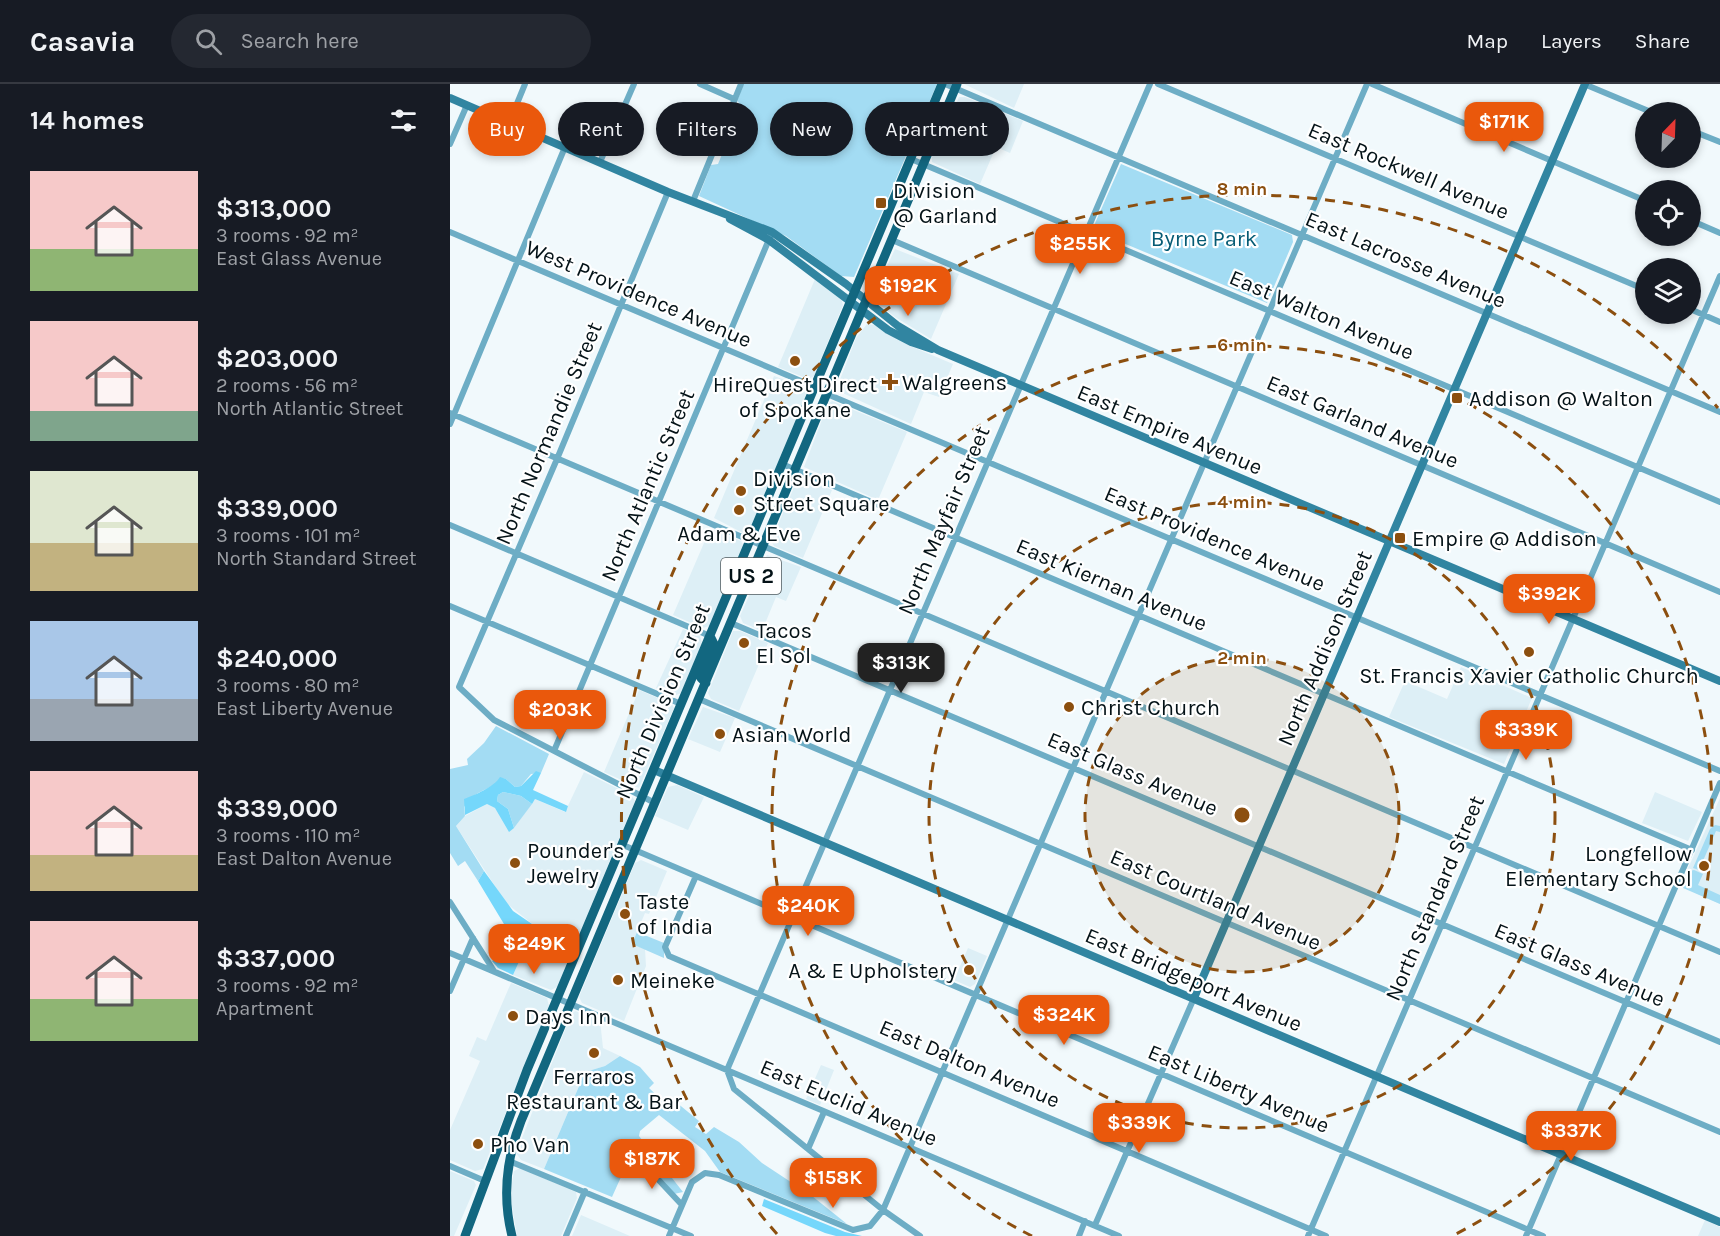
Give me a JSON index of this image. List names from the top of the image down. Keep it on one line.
{"streets":{"main road":["US 2","North Division Street"],"street":["East Rockwell Avenue","East Lacrosse Avenue","West Providence Avenue","East Walton Avenue","East Garland Avenue","East Empire Avenue","North Normandie Street","North Atlantic Street","North Mayfair Street","East Providence Avenue","East Kiernan Avenue","North Addison Street","East Glass Avenue","North Standard Street","East Courtland Avenue","East Bridgeport Avenue","East Dalton Avenue","East Liberty Avenue","East Euclid Avenue"]},"crossings":[["East Rockwell Avenue","North Addison Street"],["East Lacrosse Avenue","North Mayfair Street"],["East Lacrosse Avenue","North Addison Street"],["East Lacrosse Avenue","North Division Street"],["East Lacrosse Avenue","North Standard Street"],["West Providence Avenue","North Normandie Street"],["West Providence Avenue","North Atlantic Street"],["West Providence Avenue","North Division Street"],["East Walton Avenue","North Mayfair Street"],["East Walton Avenue","North Addison Street"],["East Walton Avenue","North Division Street"],["East Walton Avenue","North Standard Street"],["East Garland Avenue","North Mayfair Street"],["East Garland Avenue","North Addison Street"],["East Garland Avenue","North Division Street"],["East Garland Avenue","North Standard Street"],["East Empire Avenue","North Mayfair Street"],["East Empire Avenue","North Addison Street"],["East Empire Avenue","North Division Street"],["East Empire Avenue","North Standard Street"],["North Normandie Street","North Atlantic Street"],["North Mayfair Street","East Providence Avenue"],["North Mayfair Street","East Kiernan Avenue"],["North Mayfair Street","East Glass Avenue"],["North Mayfair Street","East Courtland Avenue"],["North Mayfair Street","East Bridgeport Avenue"],["North Mayfair Street","East Dalton Avenue"],["North Mayfair Street","East Liberty Avenue"],["North Mayfair Street","East Euclid Avenue"],["East Providence Avenue","North Addison Street"],["East Providence Avenue","North Division Street"],["East Providence Avenue","North Standard Street"],["US 2","North Division Street"],["East Kiernan Avenue","North Addison Street"],["East Kiernan Avenue","North Division Street"],["East Kiernan Avenue","North Standard Street"],["North Addison Street","East Glass Avenue"],["North Addison Street","East Courtland Avenue"],["North Addison Street","East Bridgeport Avenue"],["North Addison Street","East Dalton Avenue"],["North Addison Street","East Liberty Avenue"],["North Addison Street","East Euclid Avenue"],["North Division Street","East Glass Avenue"],["North Division Street","East Courtland Avenue"],["North Division Street","East Bridgeport Avenue"],["North Division Street","East Liberty Avenue"],["North Division Street","East Euclid Avenue"],["East Glass Avenue","North Standard Street"],["North Standard Street","East Courtland Avenue"],["North Standard Street","East Bridgeport Avenue"],["North Standard Street","East Dalton Avenue"],["North Standard Street","East Liberty Avenue"],["East Dalton Avenue","East Liberty Avenue"]],"parks":["Byrne Park"],"places":{"transit":["Division @ Garland","Addison @ Walton","Empire @ Addison"],"other":["HireQuest Direct of Spokane","Division Street Square","Adam & Eve","Tacos El Sol","St. Francis Xavier Catholic Church","Christ Church","Asian World","Pounder's Jewelry","Longfellow Elementary School","Taste of India","A & E Upholstery","Meineke","Days Inn","Ferraros Restaurant & Bar","Pho Van"],"health":["Walgreens"]},"north":"top right","page":{"header":"Casavia","search":"Search here","nav":["Map","Layers","Share"],"heading":"14 homes","price":["$171K","$255K","$192K","$392K","$313K","$203K","$339K","$240K","$249K","$324K","$339K","$337K","$187K","$158K"],"chip":["Buy","Rent","Filters","New","Apartment"],"list":[{"name":"$313,000","note":"3 rooms · 92 m² · East Glass Avenue"},{"name":"$203,000","note":"2 rooms · 56 m² · North Atlantic Street"},{"name":"$339,000","note":"3 rooms · 101 m² · North Standard Street"},{"name":"$240,000","note":"3 rooms · 80 m² · East Liberty Avenue"},{"name":"$339,000","note":"3 rooms · 110 m² · East Dalton Avenue"},{"name":"$337,000","note":"3 rooms · 92 m² · Apartment"}]},"rings":["8 min","6 min","4 min","2 min"]}
